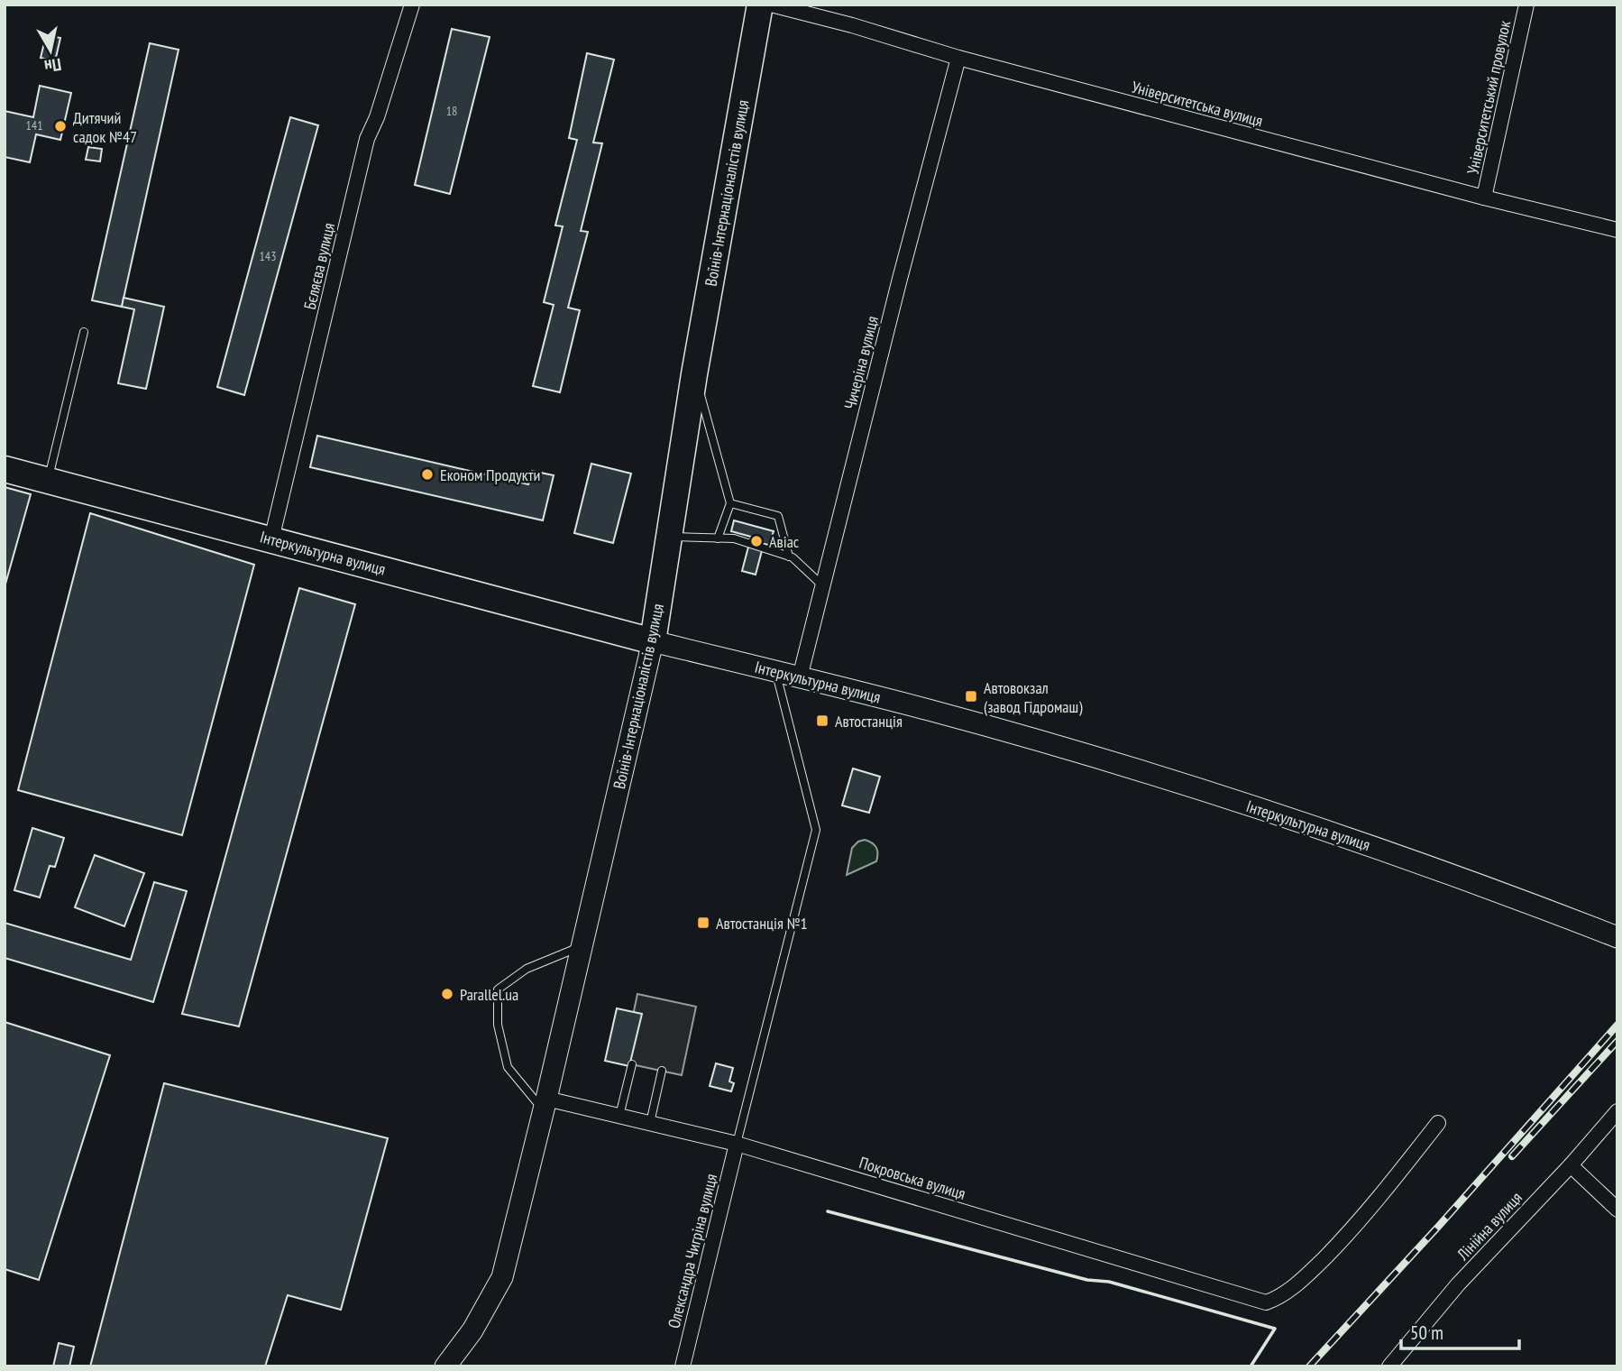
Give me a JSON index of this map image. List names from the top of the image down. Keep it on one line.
{"streets":{"highway":["Воїнів-Інтернаціоналістів вулиця","Інтеркультурна вулиця"],"street":["Університетський провулок","Університетська вулиця","Бєляєва вулиця","Чичеріна вулиця","Покровська вулиця","Лінійна вулиця","Олександра Чигріна вулиця"]},"crossings":[["Університетський провулок","Університетська вулиця"],["Університетська вулиця","Чичеріна вулиця"],["Воїнів-Інтернаціоналістів вулиця","Інтеркультурна вулиця"],["Воїнів-Інтернаціоналістів вулиця","Покровська вулиця"],["Бєляєва вулиця","Інтеркультурна вулиця"],["Чичеріна вулиця","Інтеркультурна вулиця"],["Покровська вулиця","Олександра Чигріна вулиця"]],"places":{"other":["Дитячий садок №47","Економ Продукти","Авіас","Parallel.ua"],"transit":["Автовокзал (завод Гідромаш)","Автостанція","Автостанція №1"]},"house_numbers":["18","141","143"],"scale_bar":"50 m","north":"bottom"}
